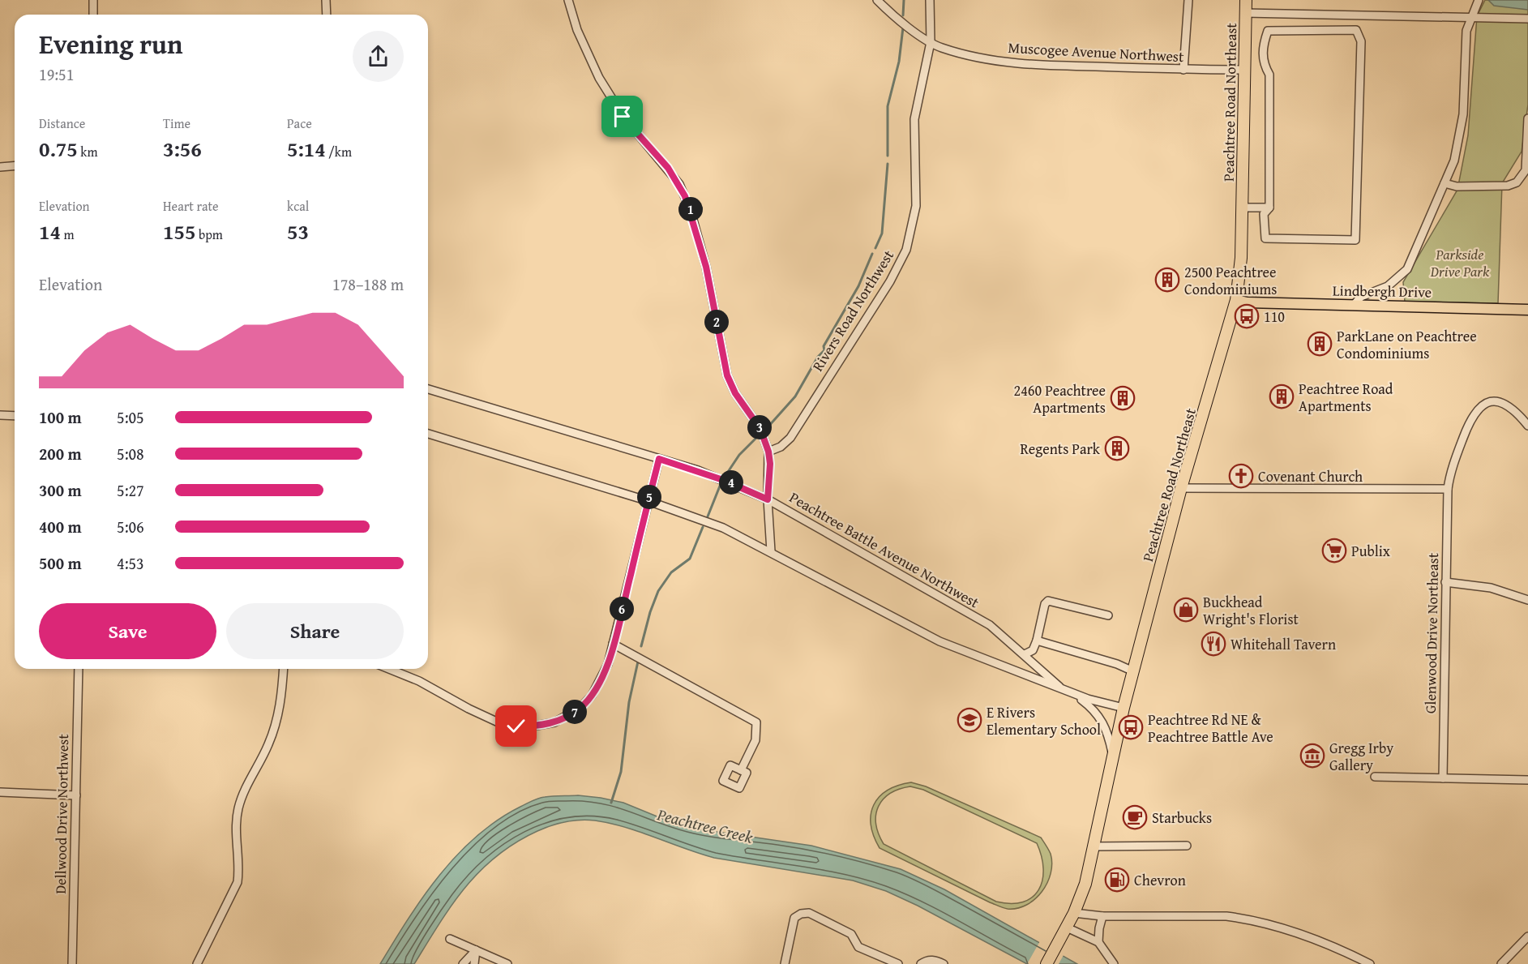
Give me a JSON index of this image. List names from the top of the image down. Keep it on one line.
{"streets":{"highway":["Peachtree Road Northeast"],"main road":["Lindbergh Drive"],"street":["Muscogee Avenue Northwest","Rivers Road Northwest","Peachtree Battle Avenue Northwest","Glenwood Drive Northeast","Dellwood Drive Northwest"]},"crossings":[["Muscogee Avenue Northwest","Peachtree Road Northeast"],["Muscogee Avenue Northwest","Rivers Road Northwest"],["Peachtree Road Northeast","Lindbergh Drive"],["Peachtree Road Northeast","Peachtree Battle Avenue Northwest"]],"water":["Peachtree Creek"],"parks":["Parkside Drive Park"],"places":{"building":["2500 Peachtree Condominiums","ParkLane on Peachtree Condominiums","Peachtree Road Apartments","2460 Peachtree Apartments","Regents Park"],"bus stop":["110","Peachtree Rd NE & Peachtree Battle Ave"],"church":["Covenant Church"],"supermarket":["Publix"],"shop":["Buckhead Wright's Florist"],"restaurant":["Whitehall Tavern"],"school or university":["E Rivers Elementary School"],"museum":["Gregg Irby Gallery"],"cafe":["Starbucks"],"fuel station":["Chevron"]},"page":{"heading":["Evening run","19:51"],"stats":[["Distance","0.75 km"],["Time","3:56"],["Pace","5:14 /km"],["Elevation","14 m"],["Heart rate","155 bpm"],["kcal","53"]],"pins":["1","2","3","4","5","6","7"],"chart":["Elevation","178–188 m"],"list":[{"name":"100 m","note":"5:05"},{"name":"200 m","note":"5:08"},{"name":"300 m","note":"5:27"},{"name":"400 m","note":"5:06"},{"name":"500 m","note":"4:53"}],"buttons":["Save","Share"]}}
